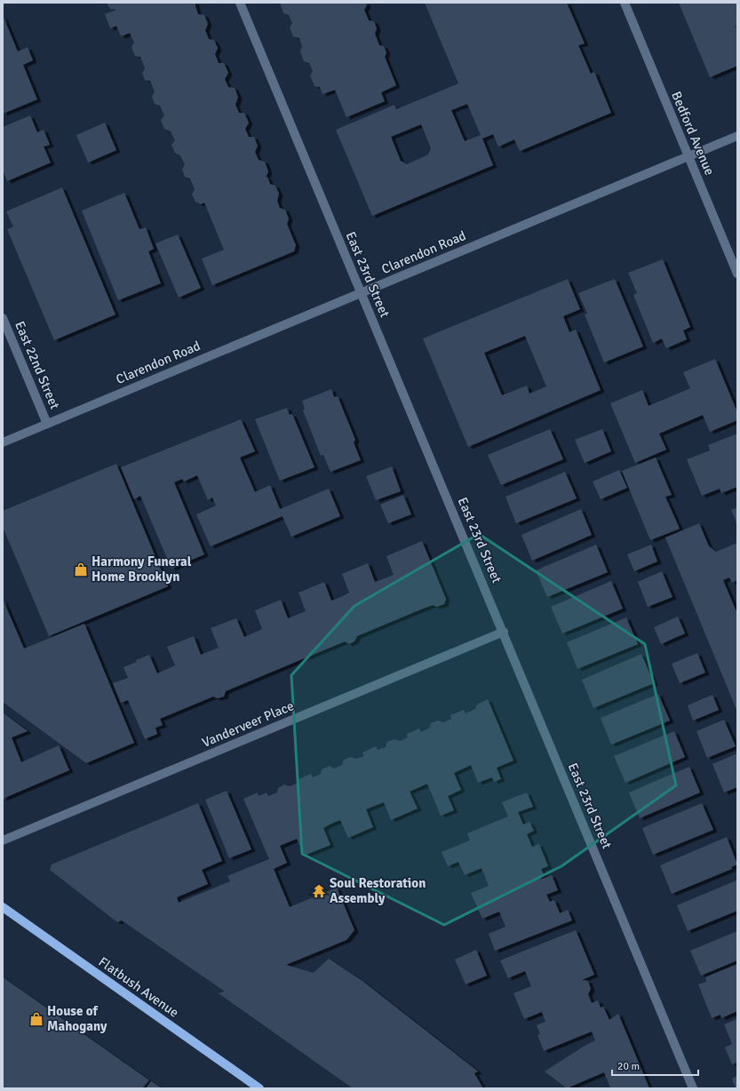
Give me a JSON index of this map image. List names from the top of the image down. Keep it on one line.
{"streets":{"main road":["Flatbush Avenue"],"street":["Bedford Avenue","Clarendon Road","East 23rd Street","East 22nd Street","Vanderveer Place"]},"crossings":[["Bedford Avenue","Clarendon Road"],["Clarendon Road","East 23rd Street"],["Clarendon Road","East 22nd Street"],["East 23rd Street","Vanderveer Place"]],"places":{"shop":["Harmony Funeral Home Brooklyn","House of Mahogany"],"temple":["Soul Restoration Assembly"]},"scale_bar":"20 m"}
